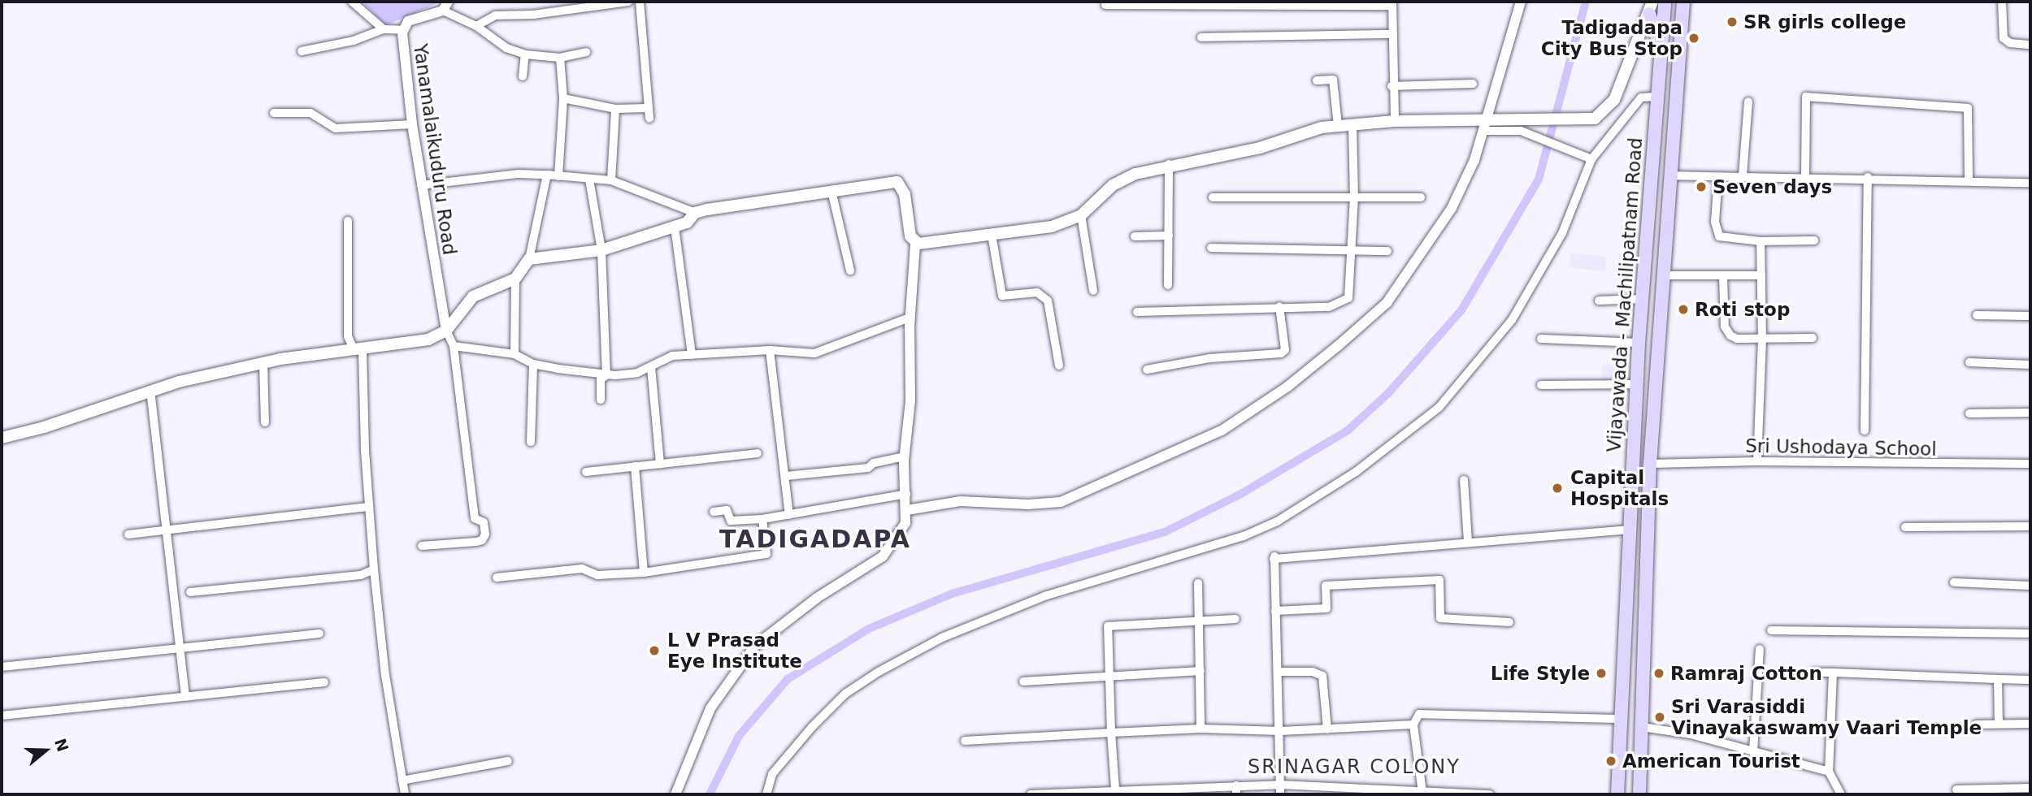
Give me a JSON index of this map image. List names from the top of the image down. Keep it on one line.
{"streets":{"highway":["Vijayawada - Machilipatnam Road"],"street":["Yanamalaikuduru Road","Sri Ushodaya School"]},"crossings":[["Vijayawada - Machilipatnam Road","Sri Ushodaya School"]],"districts":["TADIGADAPA","SRINAGAR COLONY"],"places":["SR girls college","Tadigadapa City Bus Stop","Seven days","Roti stop","Capital Hospitals","L V Prasad Eye Institute","Life Style","Ramraj Cotton","Sri Varasiddi Vinayakaswamy Vaari Temple","American Tourist"],"north":"right"}
